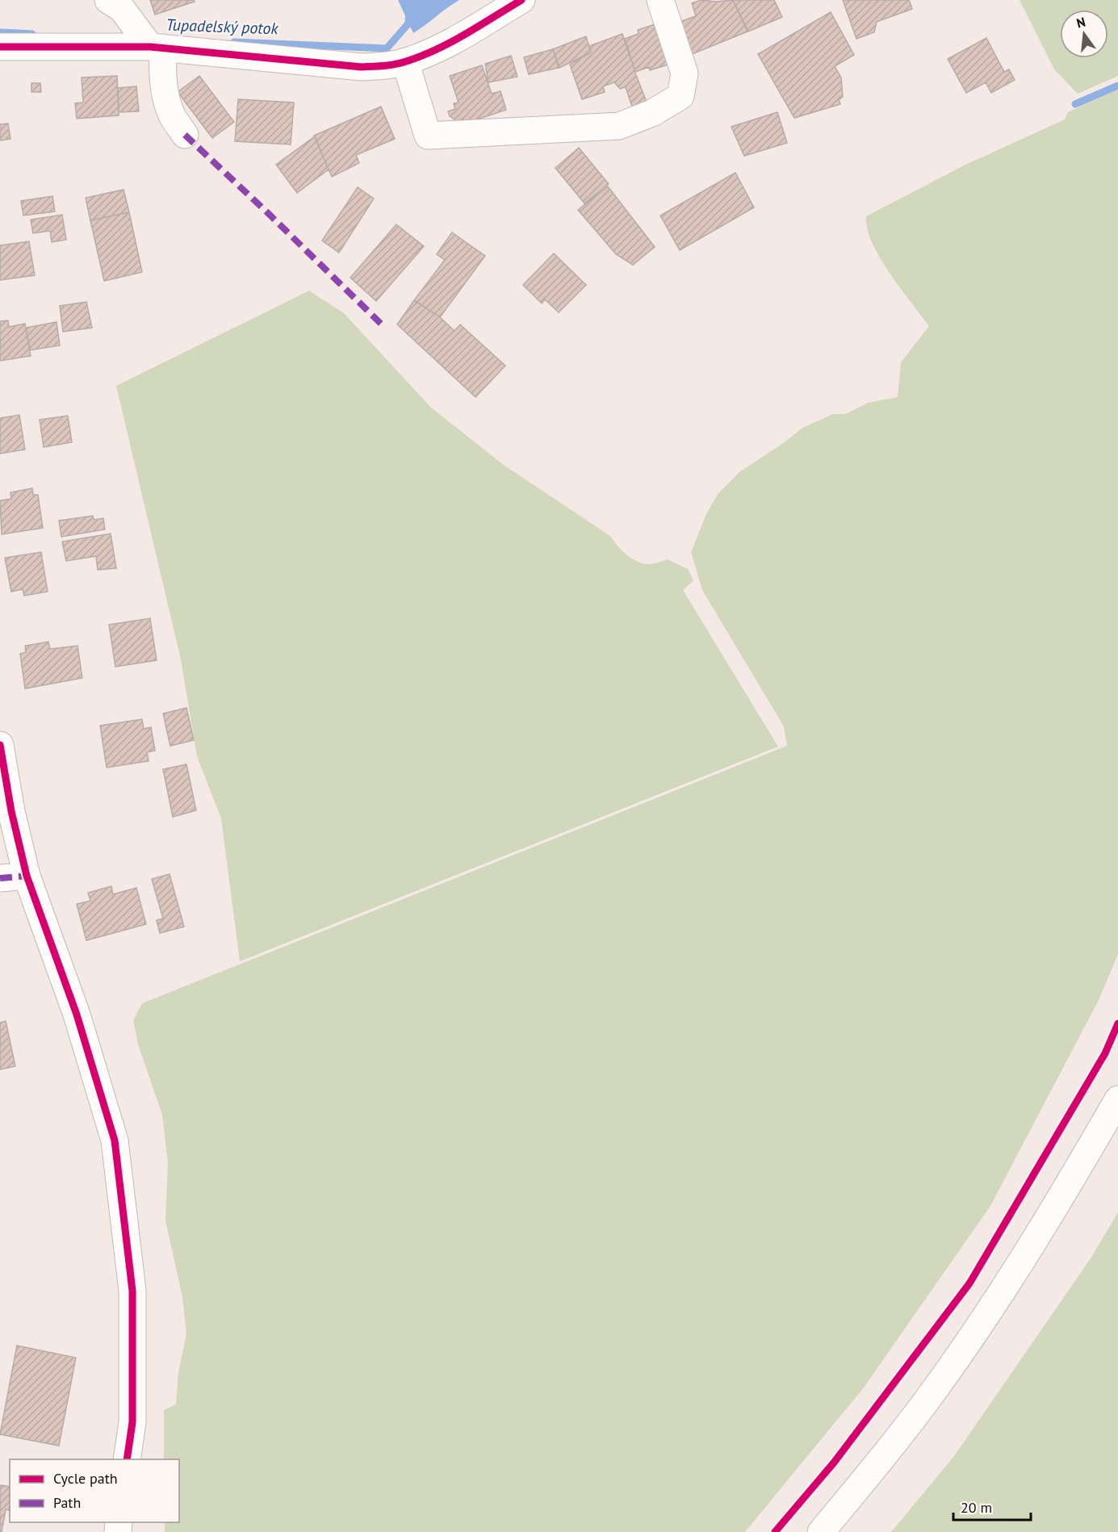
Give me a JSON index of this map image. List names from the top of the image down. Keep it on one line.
{"water":["Tupadelský potok"],"legend":["Cycle path","Path"],"scale_bar":"20 m","north":"top"}
